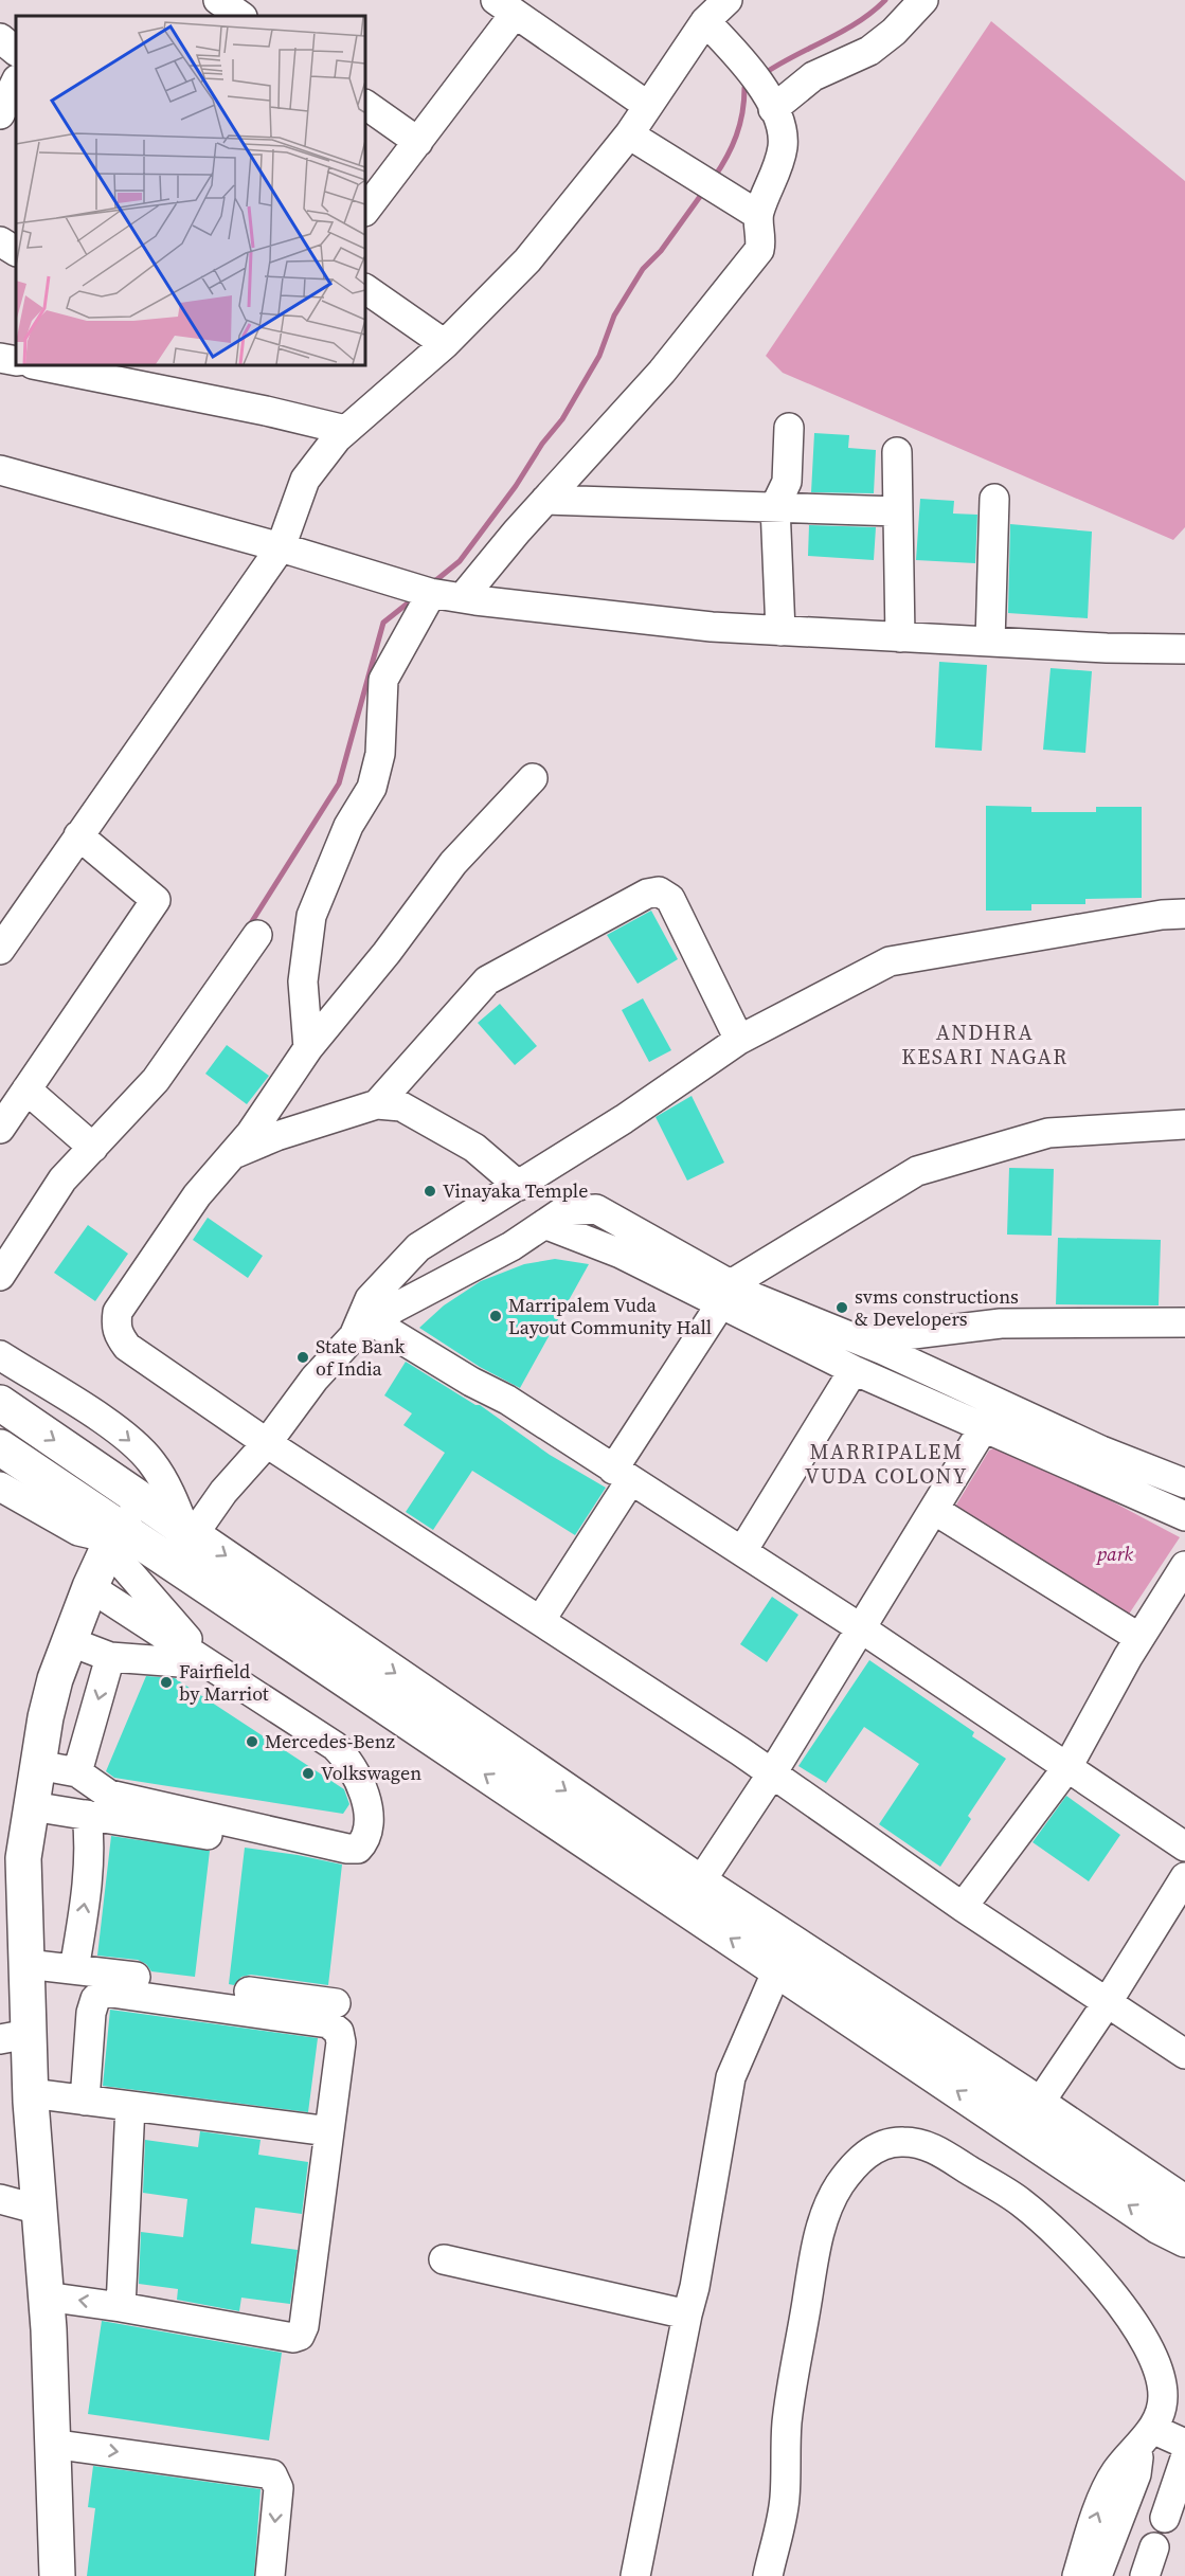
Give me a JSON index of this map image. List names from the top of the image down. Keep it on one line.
{"districts":["ANDHRA KESARI NAGAR","MARRIPALEM VUDA COLONY"],"parks":["park"],"places":["Vinayaka Temple","svms constructions & Developers","Marripalem Vuda Layout Community Hall","State Bank of India","Fairfield by Marriot","Mercedes-Benz","Volkswagen"]}
